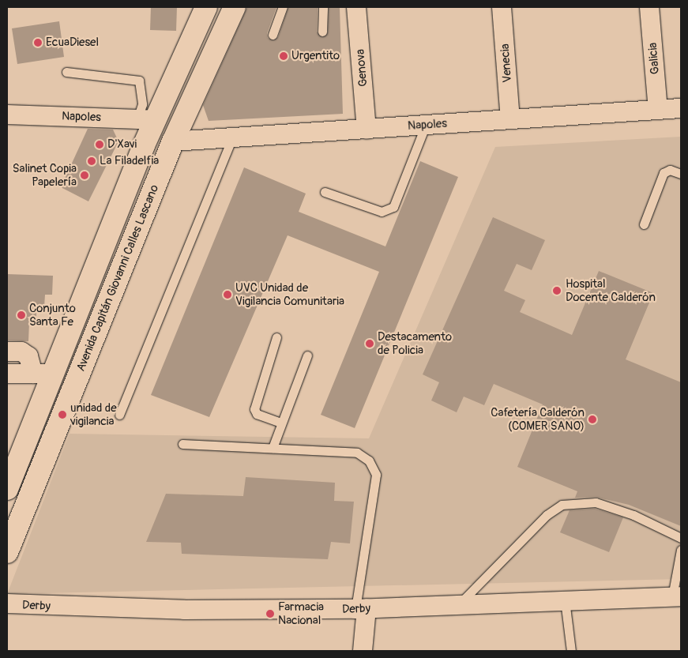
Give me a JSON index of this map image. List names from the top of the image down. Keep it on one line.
{"streets":{"main road":["Avenida Capitán Giovanni Calles Lascano"],"street":["Galicia","Venecia","Genova","Napoles","Derby"]},"crossings":[["Galicia","Napoles"],["Venecia","Napoles"],["Genova","Napoles"],["Napoles","Avenida Capitán Giovanni Calles Lascano"]],"places":["EcuaDiesel","Urgentito","D'Xavi","La Filadelfia","Salinet Copia Papelería","Hospital Docente Calderón","UVC Unidad de Vigilancia Comunitaria","Conjunto Santa Fe","Destacamento de Policia","unidad de vigilancia","Cafetería Calderón (COMER SANO)","Farmacia Nacional"]}
